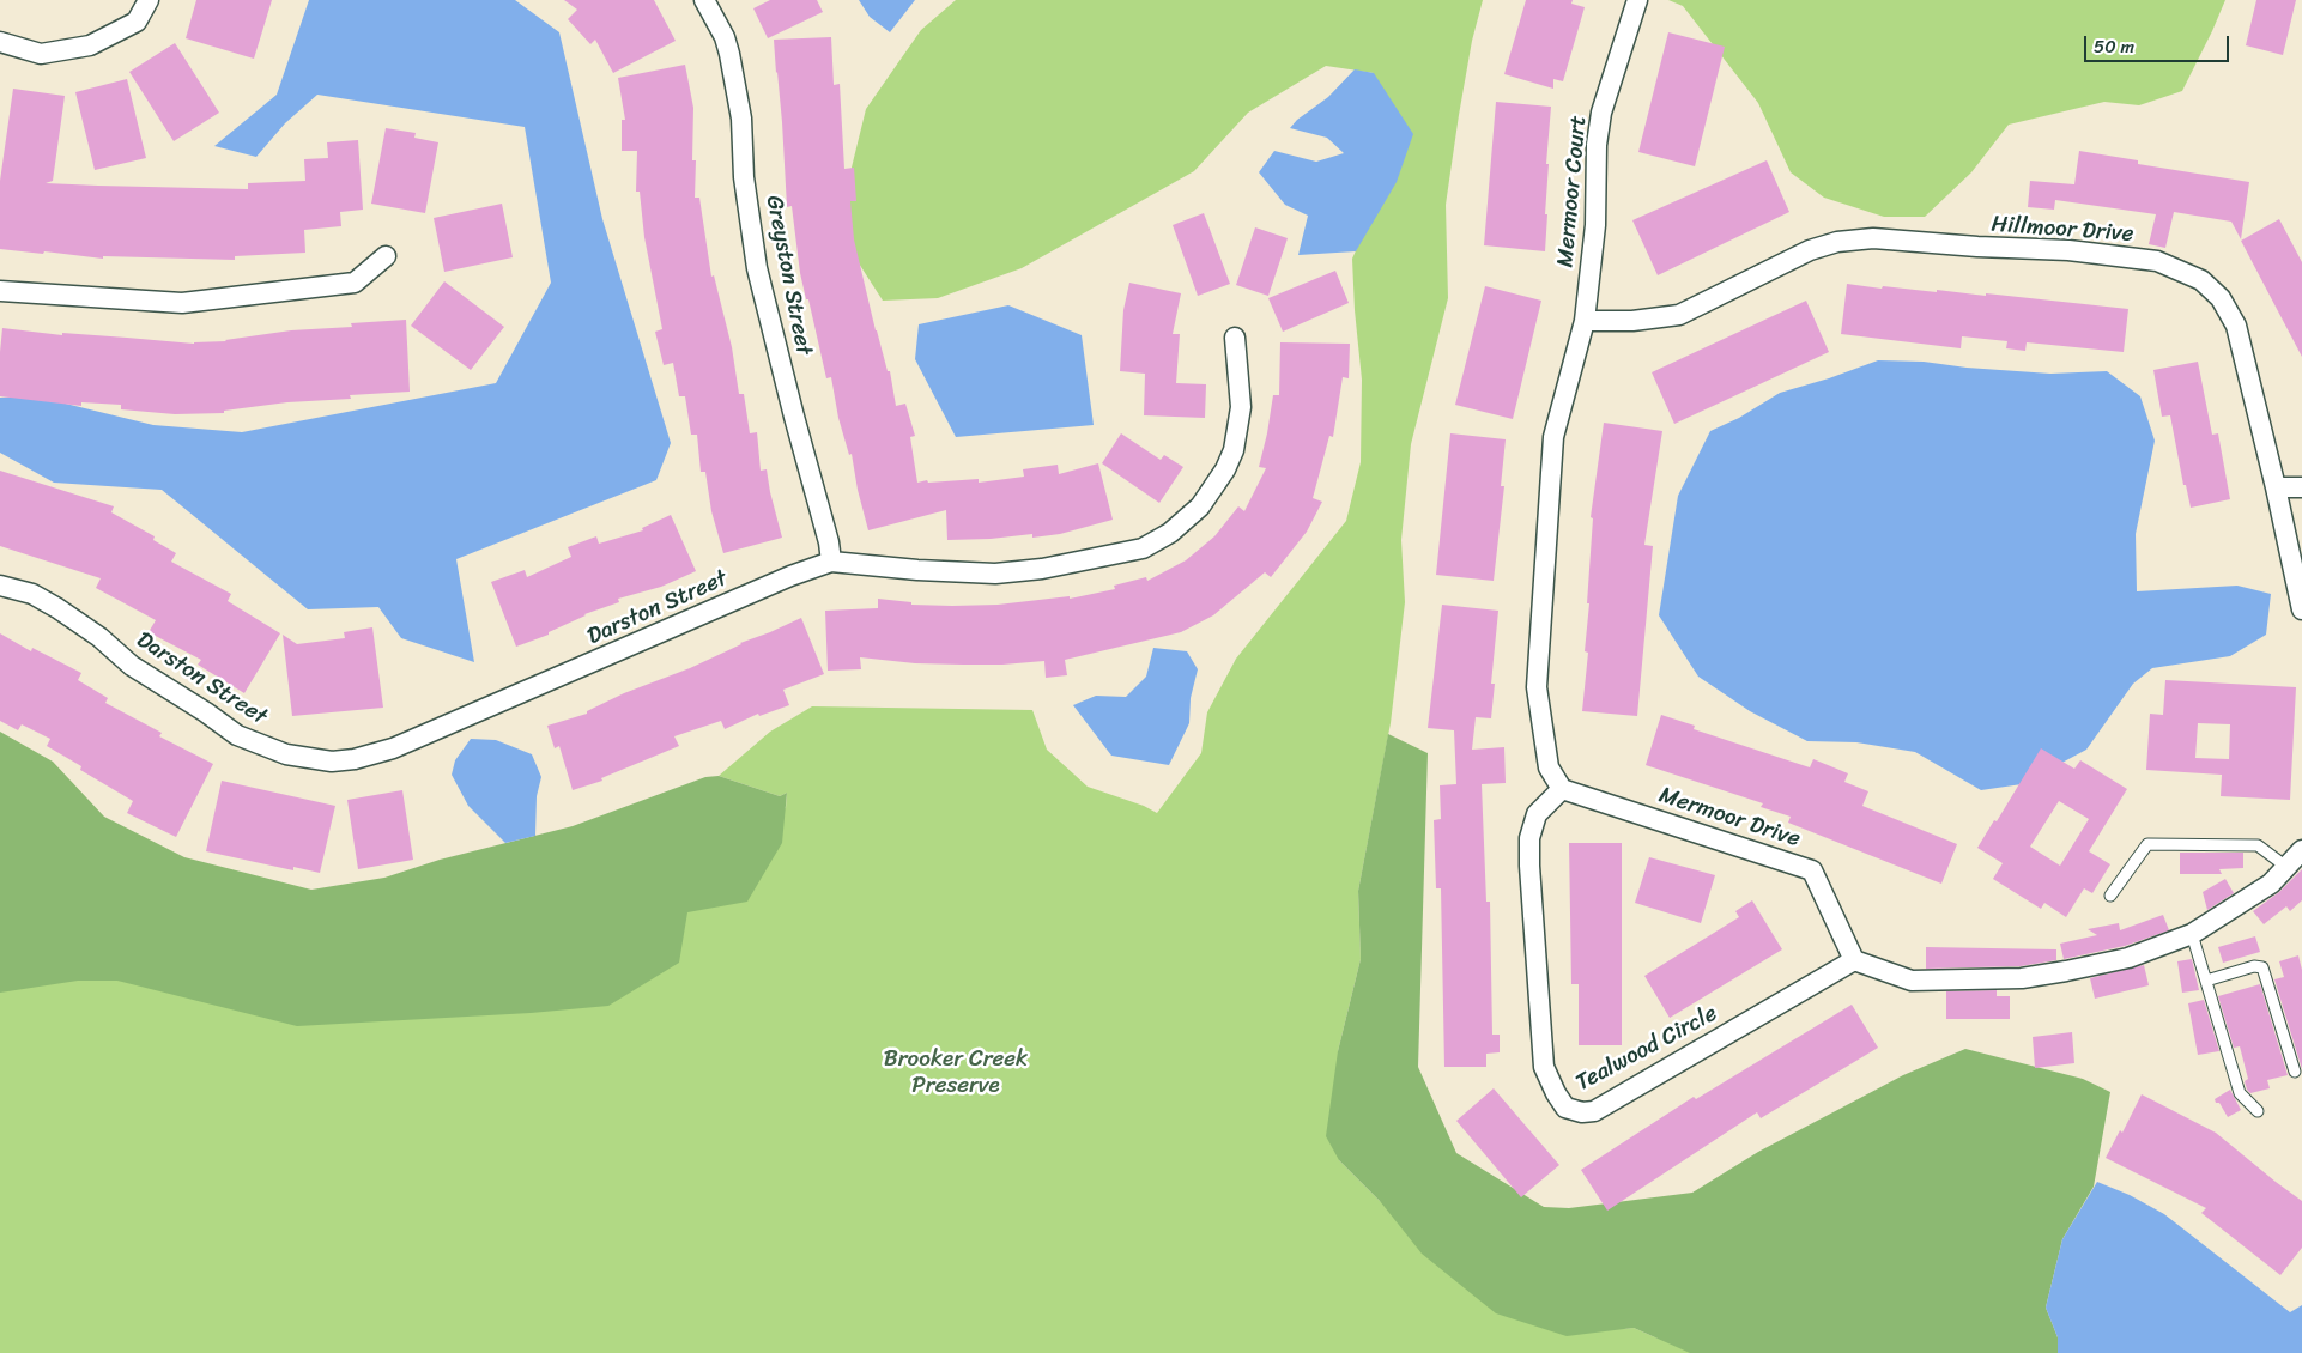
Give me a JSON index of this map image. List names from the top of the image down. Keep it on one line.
{"streets":{"street":["Mermoor Court","Hillmoor Drive","Greyston Street","Darston Street","Mermoor Drive","Tealwood Circle"]},"crossings":[["Mermoor Court","Hillmoor Drive"],["Greyston Street","Darston Street"],["Mermoor Drive","Tealwood Circle"]],"parks":["Brooker Creek Preserve"],"scale_bar":"50 m"}
